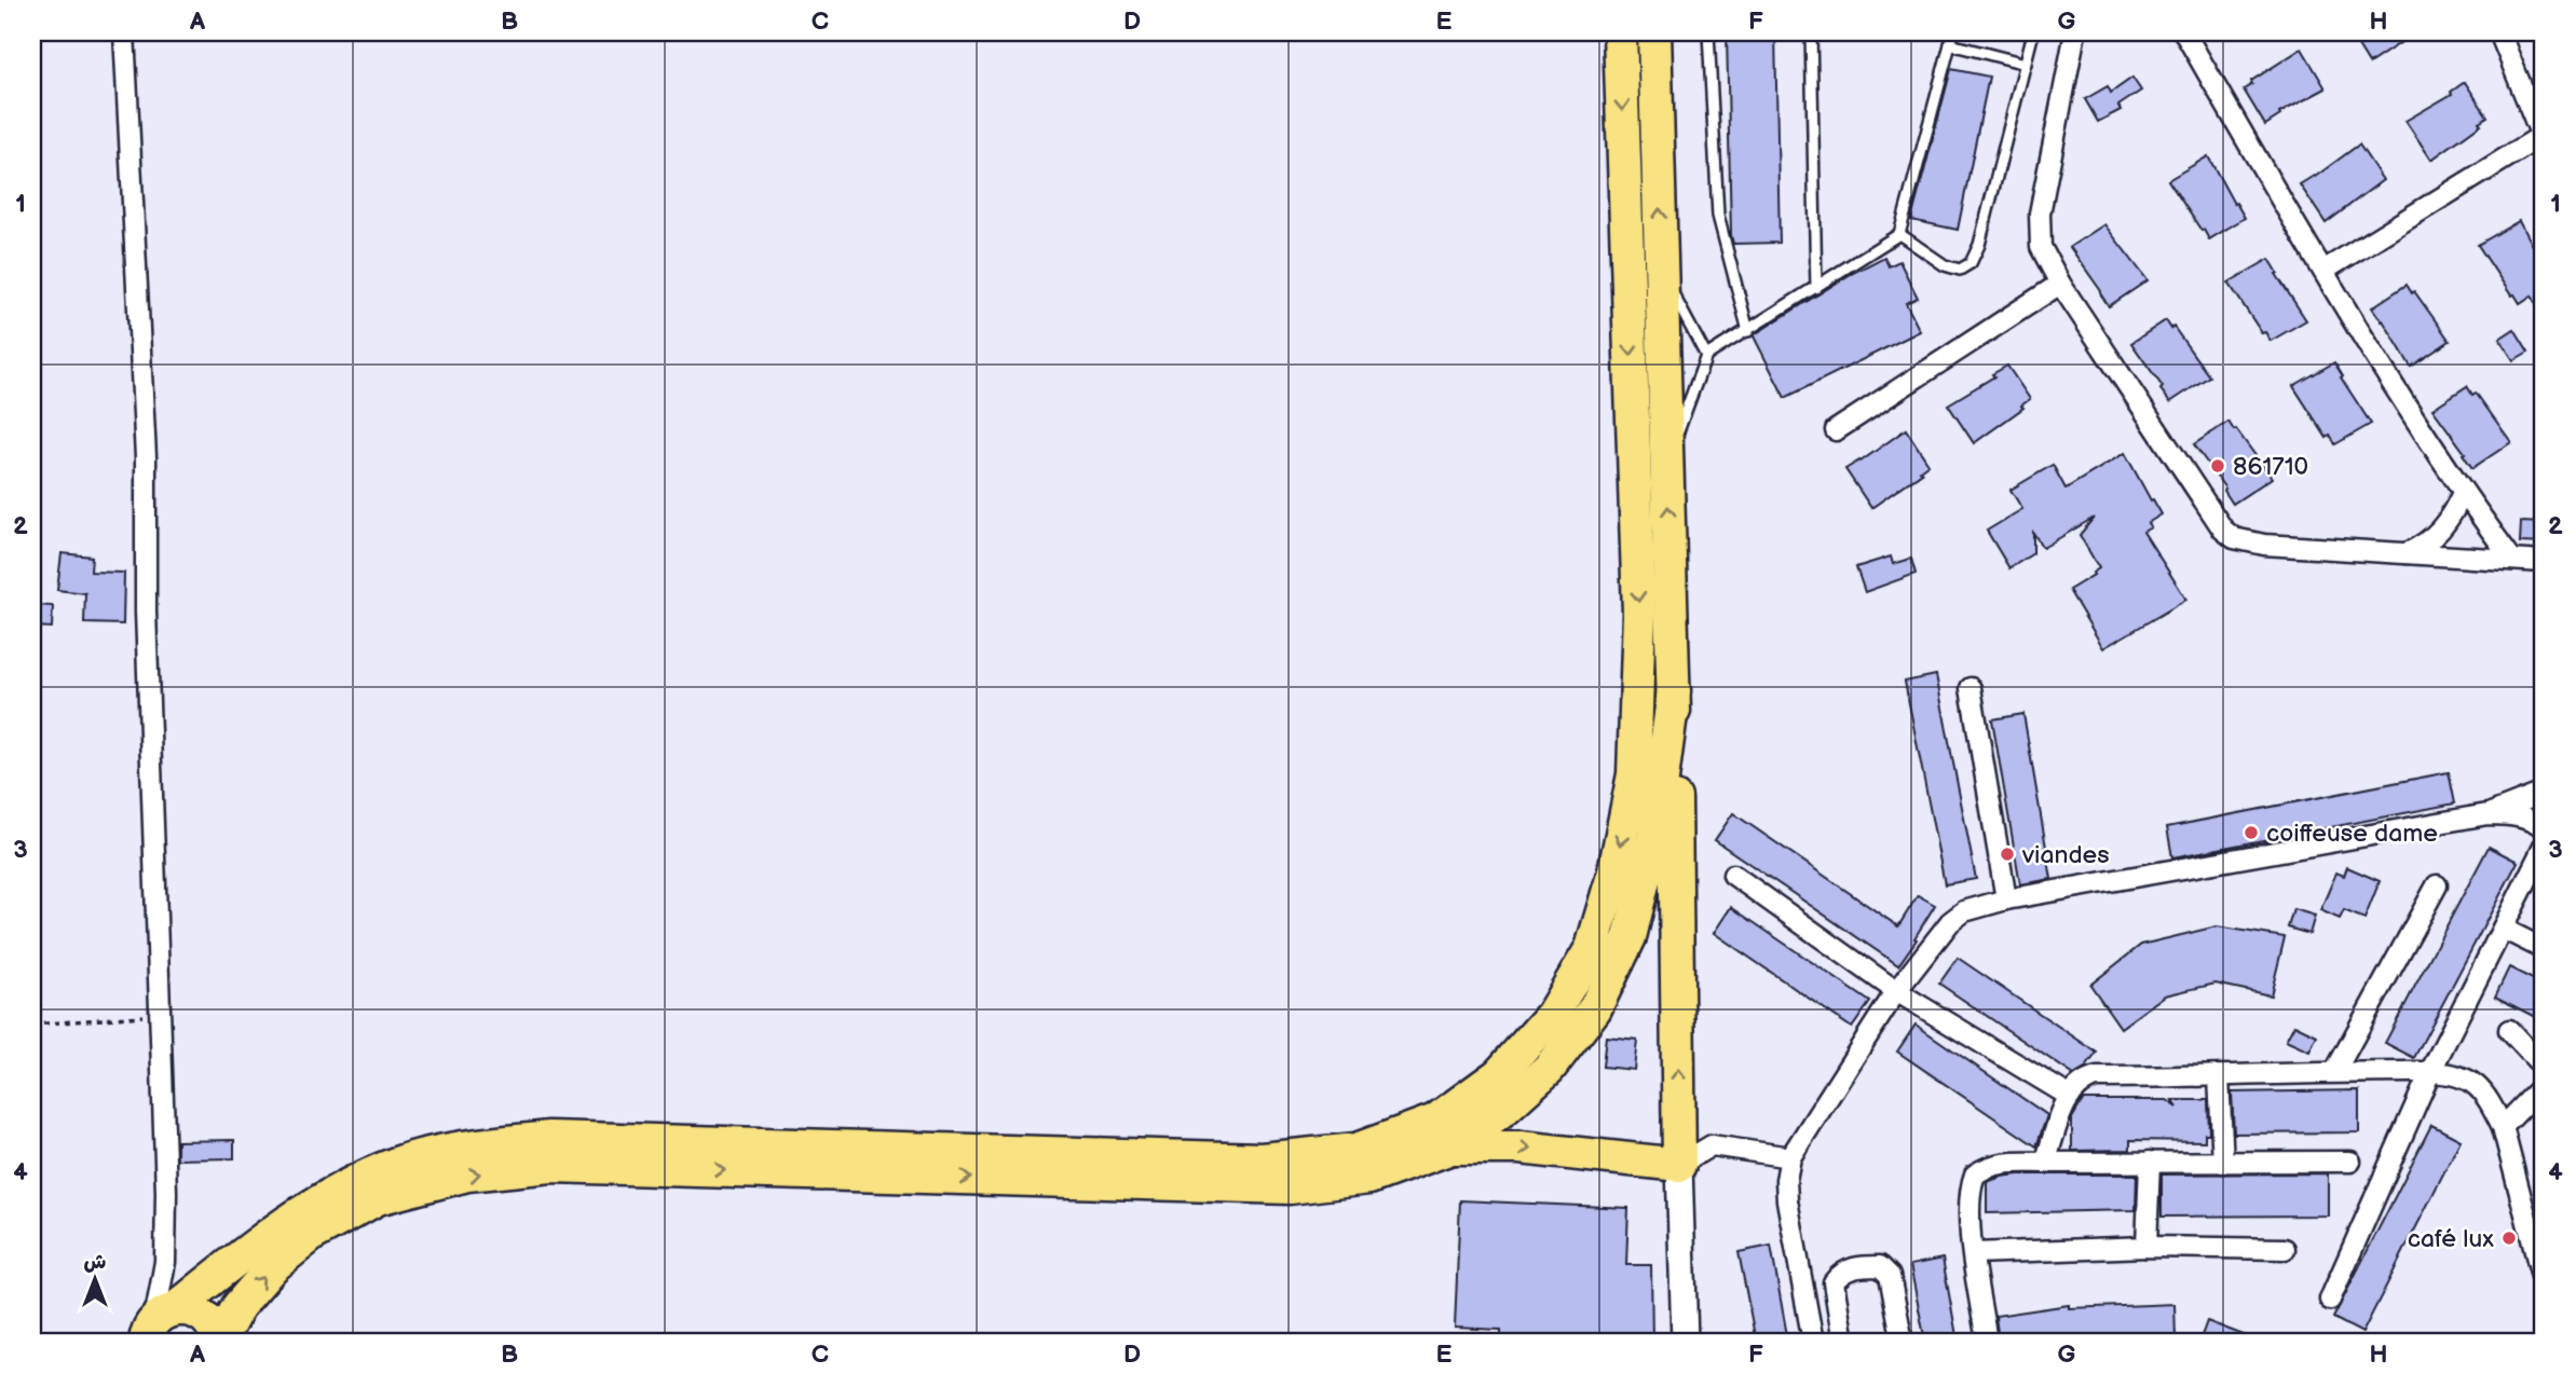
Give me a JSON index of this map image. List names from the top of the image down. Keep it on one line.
{"places":["861710","coiffeuse dame","viandes","café lux"],"north":"top","grid":{"columns":["A","B","C","D","E","F","G","H"],"rows":["1","2","3","4"]}}
